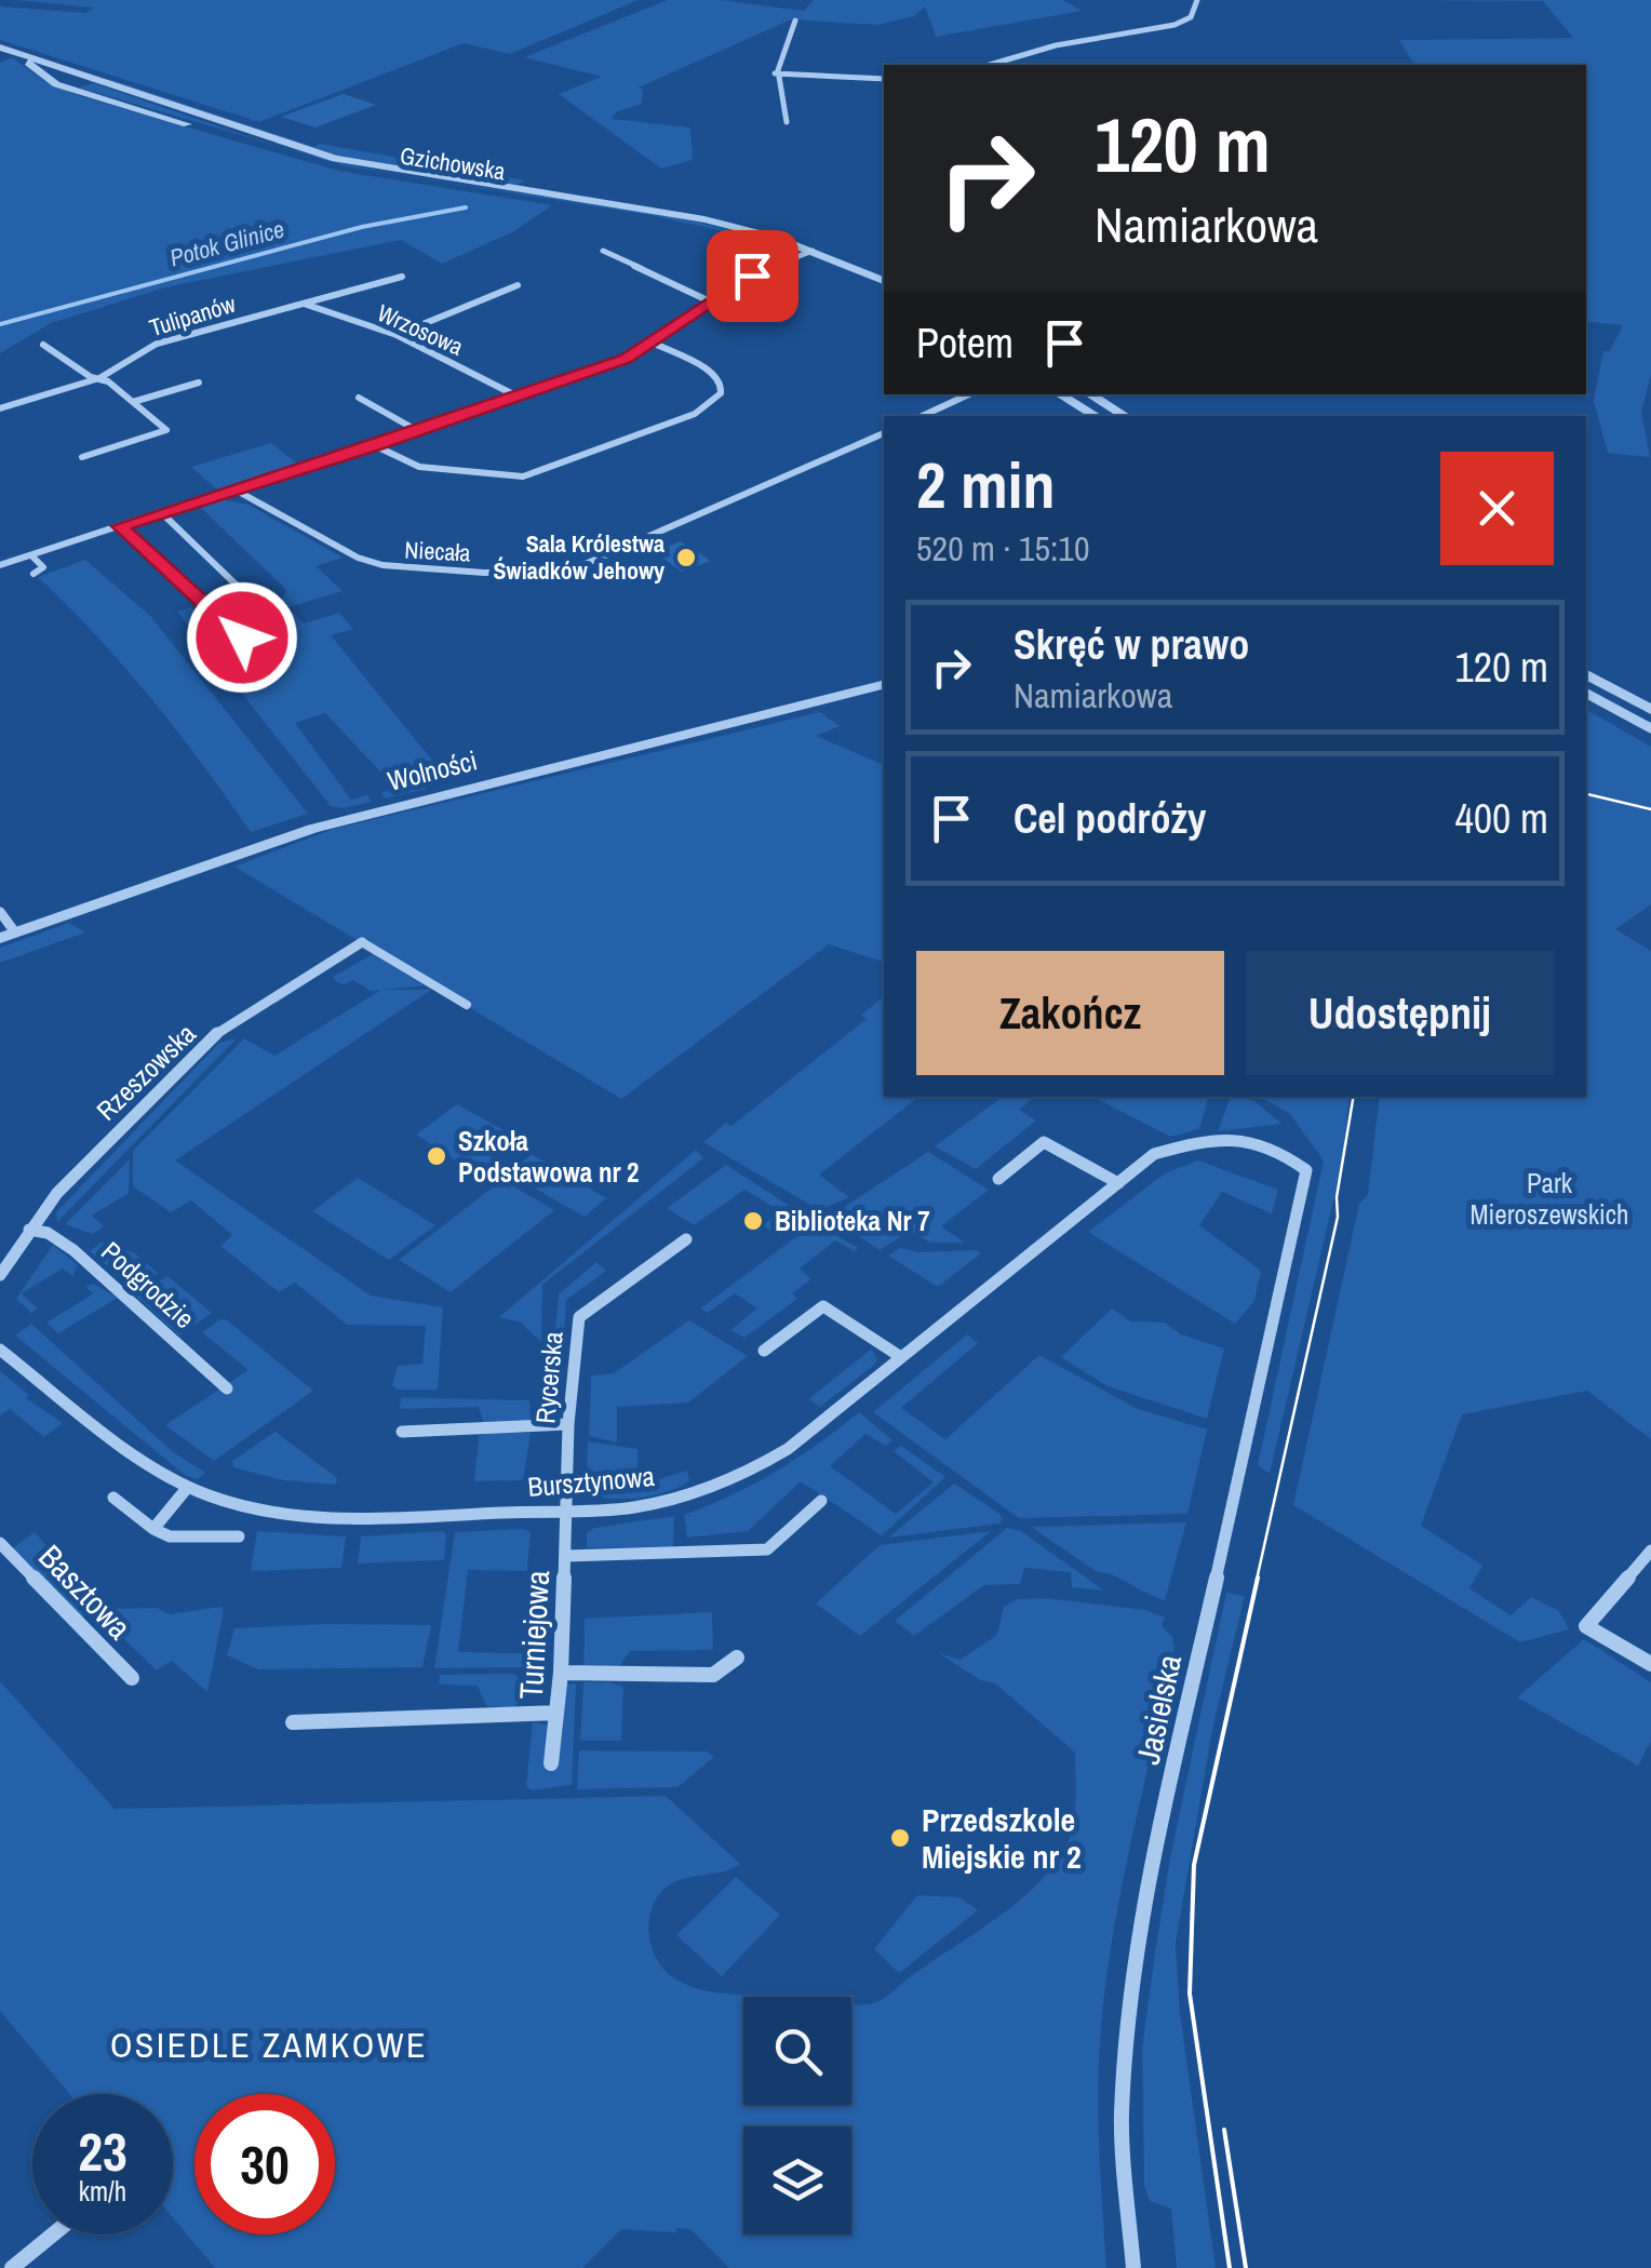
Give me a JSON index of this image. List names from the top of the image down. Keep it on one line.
{"streets":{"street":["Gzichowska","Tulipanów","Wrzosowa","Niecała","Wolności","Rzeszowska","Podgrodzie","Rycerska","Bursztynowa","Basztowa","Turniejowa","Jasielska"]},"crossings":[["Tulipanów","Wrzosowa"],["Rzeszowska","Podgrodzie"],["Rycerska","Bursztynowa"],["Rycerska","Turniejowa"],["Bursztynowa","Turniejowa"],["Bursztynowa","Jasielska"]],"districts":["OSIEDLE ZAMKOWE"],"water":["Potok Glinice"],"parks":["Park Mieroszewskich"],"places":["Sala Królestwa Świadków Jehowy","Szkoła Podstawowa nr 2","Biblioteka Nr 7","Przedszkole Miejskie nr 2"],"page":{"turn":["120 m","Namiarkowa"],"then":"Potem","heading":["2 min","520 m · 15:10"],"list":[{"name":"Skręć w prawo","note":"Namiarkowa","value":"120 m"},{"name":"Cel podróży","value":"400 m"}],"buttons":["Zakończ","Udostępnij"],"speed":"23 km/h","limit":"30"}}
